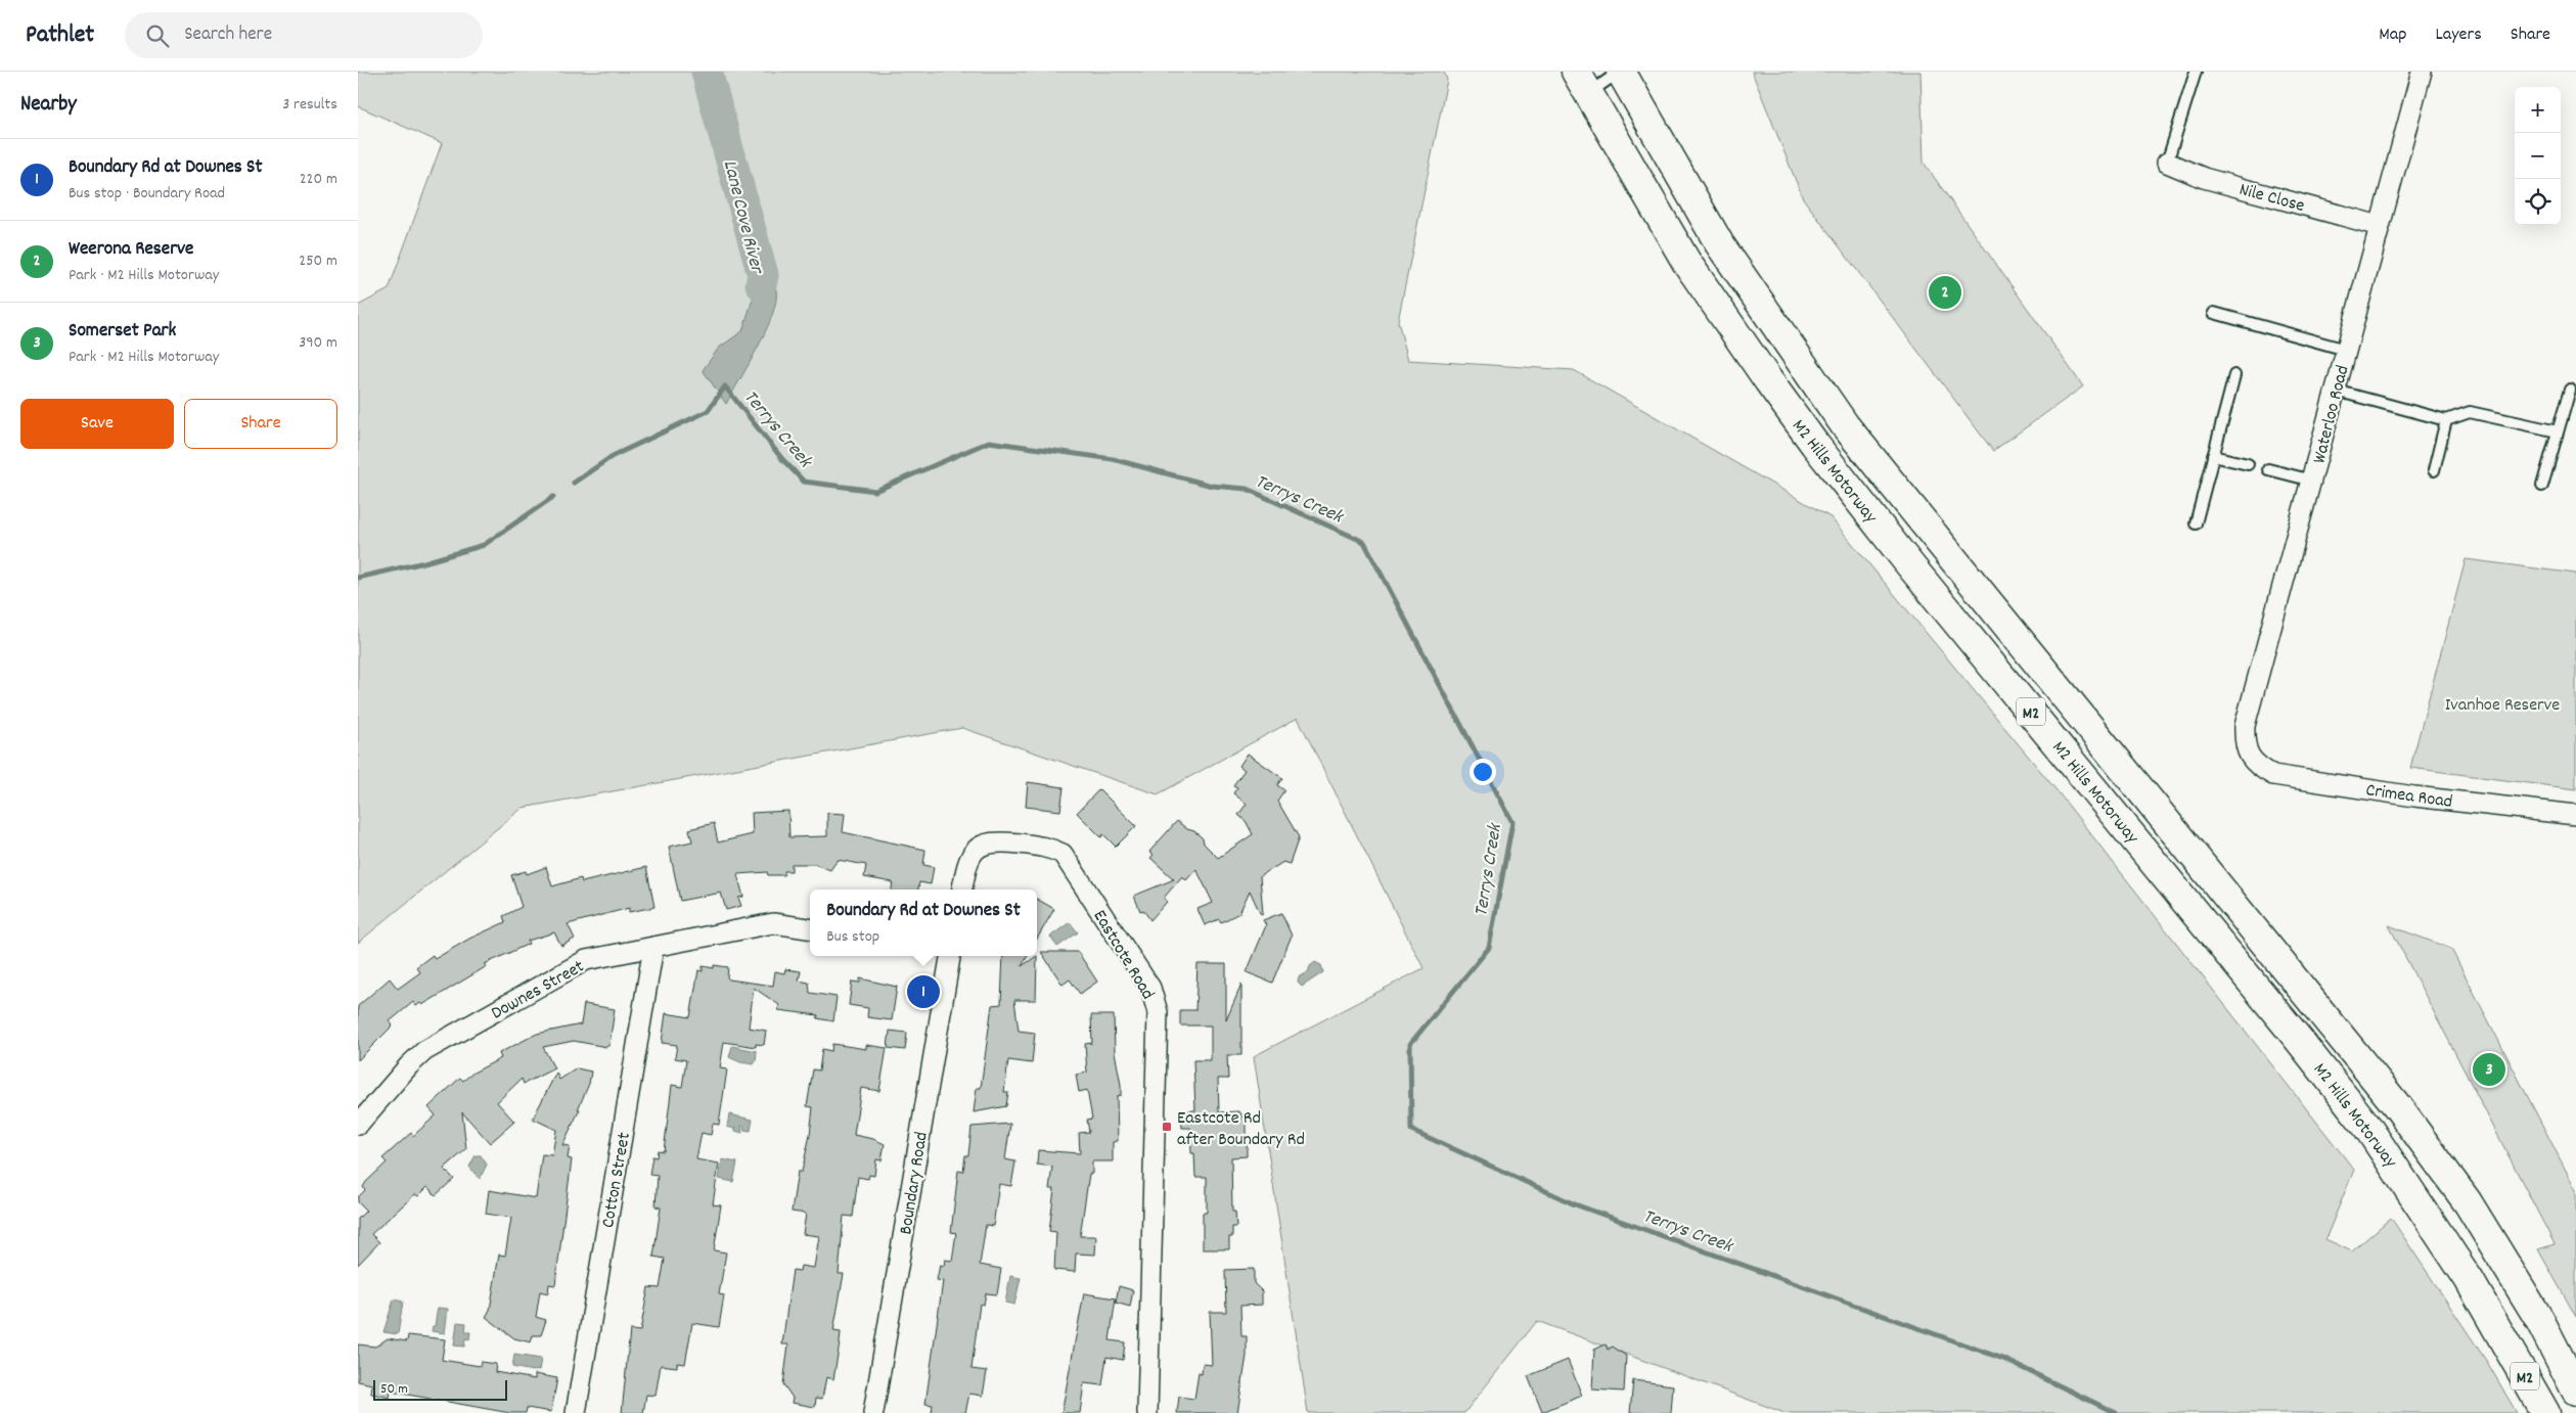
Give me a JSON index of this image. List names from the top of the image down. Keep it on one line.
{"streets":{"highway":["M2 Hills Motorway","M2"],"street":["Nile Close","Waterloo Road","Crimea Road","Eastcote Road","Downes Street","Cotton Street","Boundary Road"]},"crossings":[["Nile Close","Waterloo Road"],["Waterloo Road","Crimea Road"],["Downes Street","Cotton Street"]],"water":["Lane Cove River","Terrys Creek"],"parks":["Ivanhoe Reserve"],"places":{"transit":["Eastcote Rd after Boundary Rd"]},"scale_bar":"50 m","page":{"header":"Pathlet","search":"Search here","nav":["Map","Layers","Share"],"heading":["Nearby","3 results"],"map_buttons":["+","−"],"list":[{"mark":"1","name":"Boundary Rd at Downes St","note":"Bus stop · Boundary Road","value":"220 m"},{"mark":"2","name":"Weerona Reserve","note":"Park · M2 Hills Motorway","value":"250 m"},{"mark":"3","name":"Somerset Park","note":"Park · M2 Hills Motorway","value":"390 m"}],"pins":["2","1","3"],"buttons":["Save","Share"],"popup":["Boundary Rd at Downes St","Bus stop"],"scale":"50 m"}}
